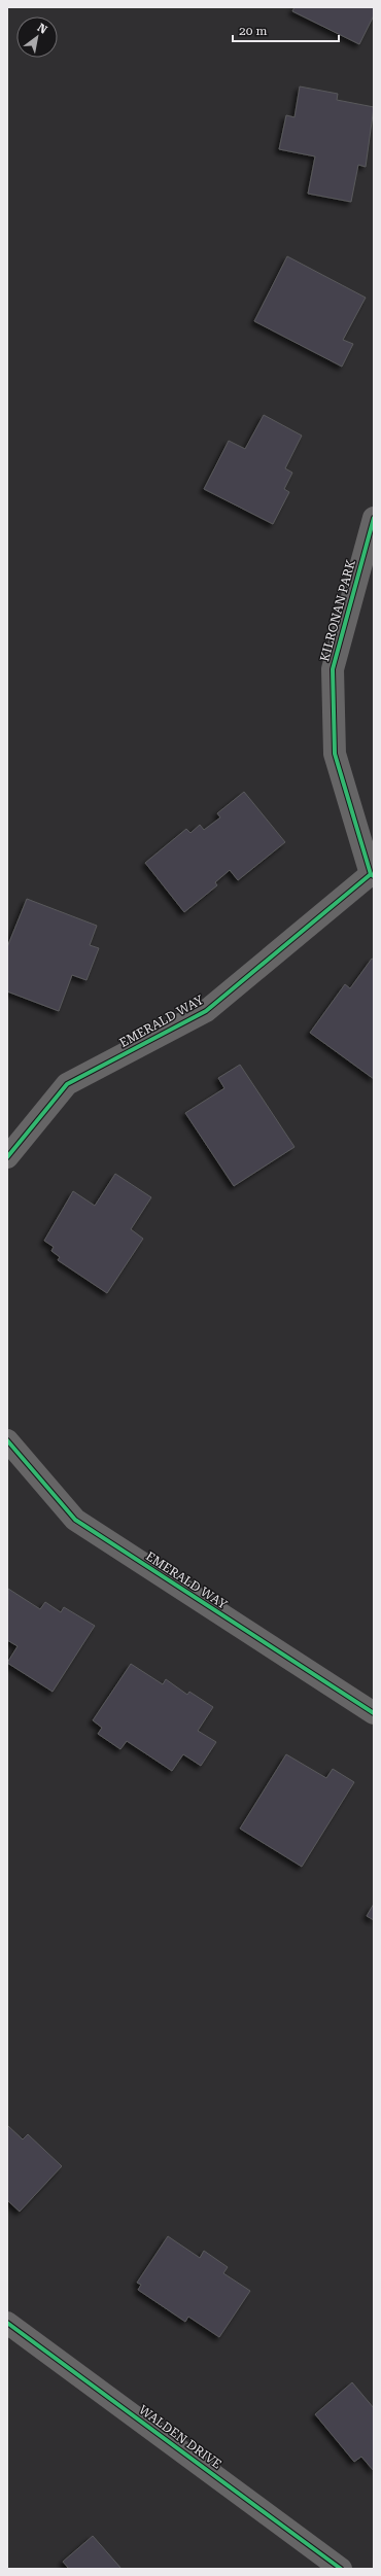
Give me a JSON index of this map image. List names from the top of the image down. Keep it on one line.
{"streets":{"street":["KILRONAN PARK","EMERALD WAY","WALDEN DRIVE"]},"crossings":[["KILRONAN PARK","EMERALD WAY"]],"scale_bar":"20 m","north":"top right"}
